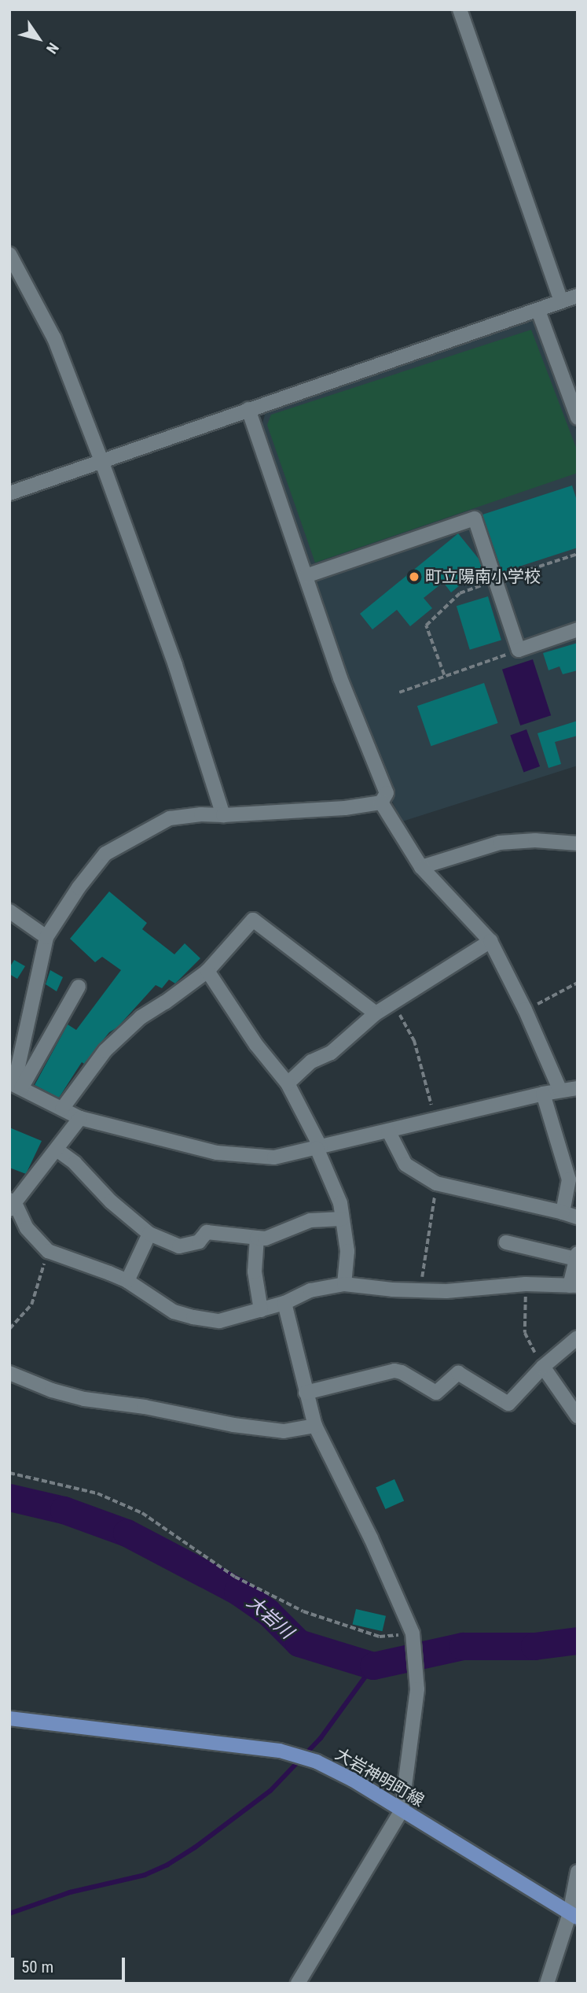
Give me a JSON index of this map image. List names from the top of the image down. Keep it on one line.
{"streets":{"main road":["大岩神明町線"]},"water":["大岩川"],"places":["町立陽南小学校"],"scale_bar":"50 m","north":"bottom right"}
